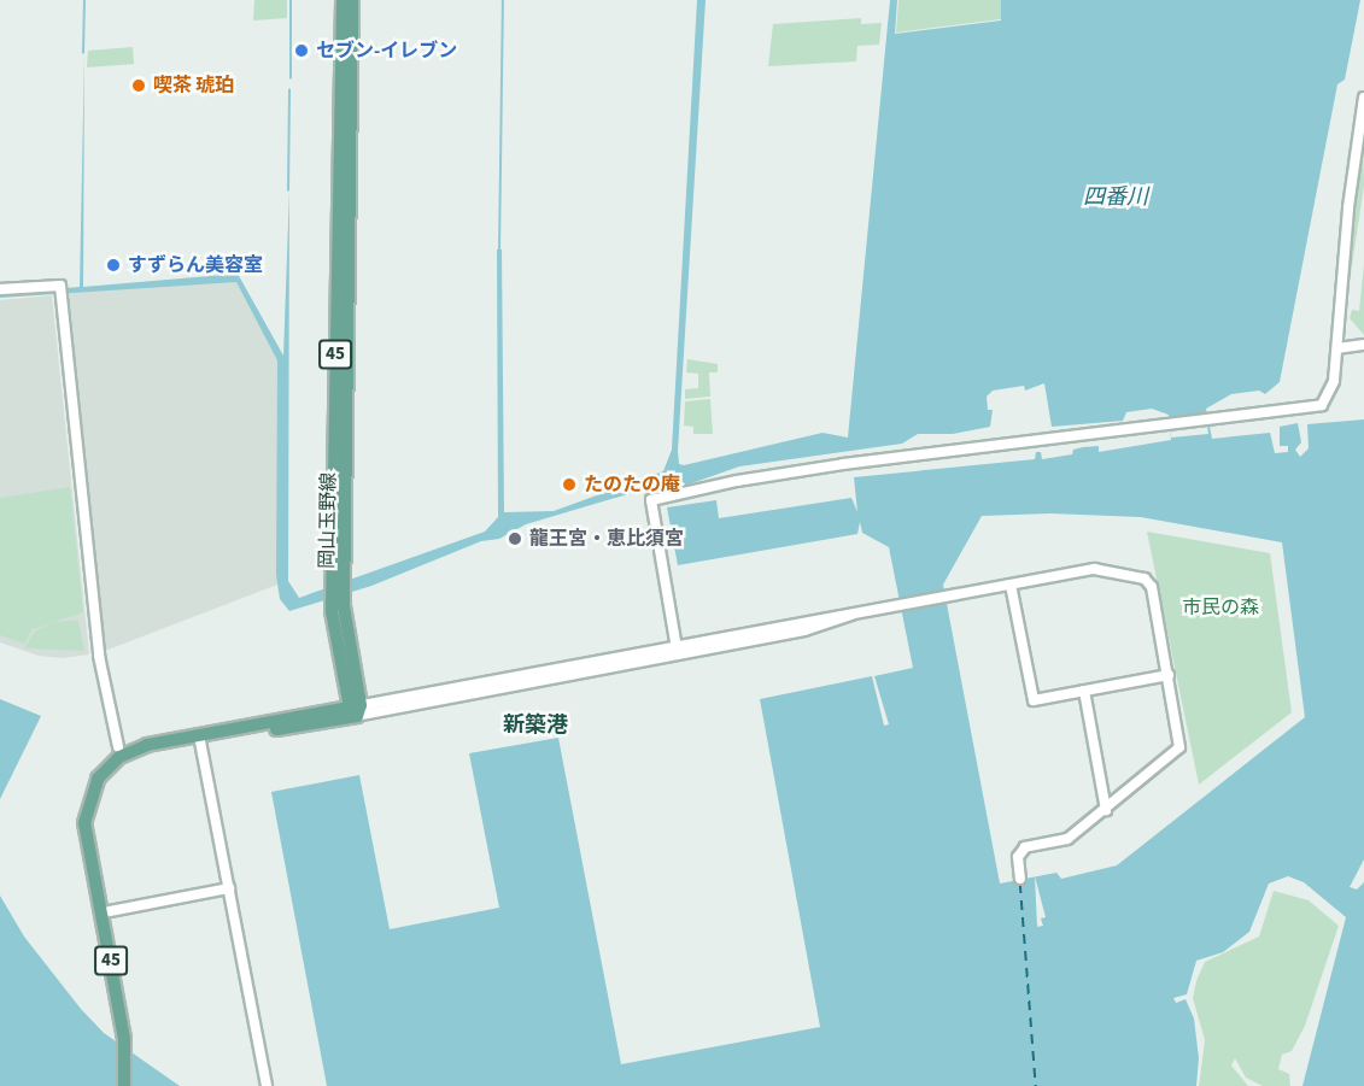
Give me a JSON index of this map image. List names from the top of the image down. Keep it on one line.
{"streets":{"main road":["45","岡山玉野線"]},"crossings":[["45","岡山玉野線"]],"districts":["新築港"],"water":["四番川"],"parks":["市民の森"],"places":["セブン-イレブン","喫茶 琥珀","すずらん美容室","たのたの庵","龍王宮・恵比須宮"]}
